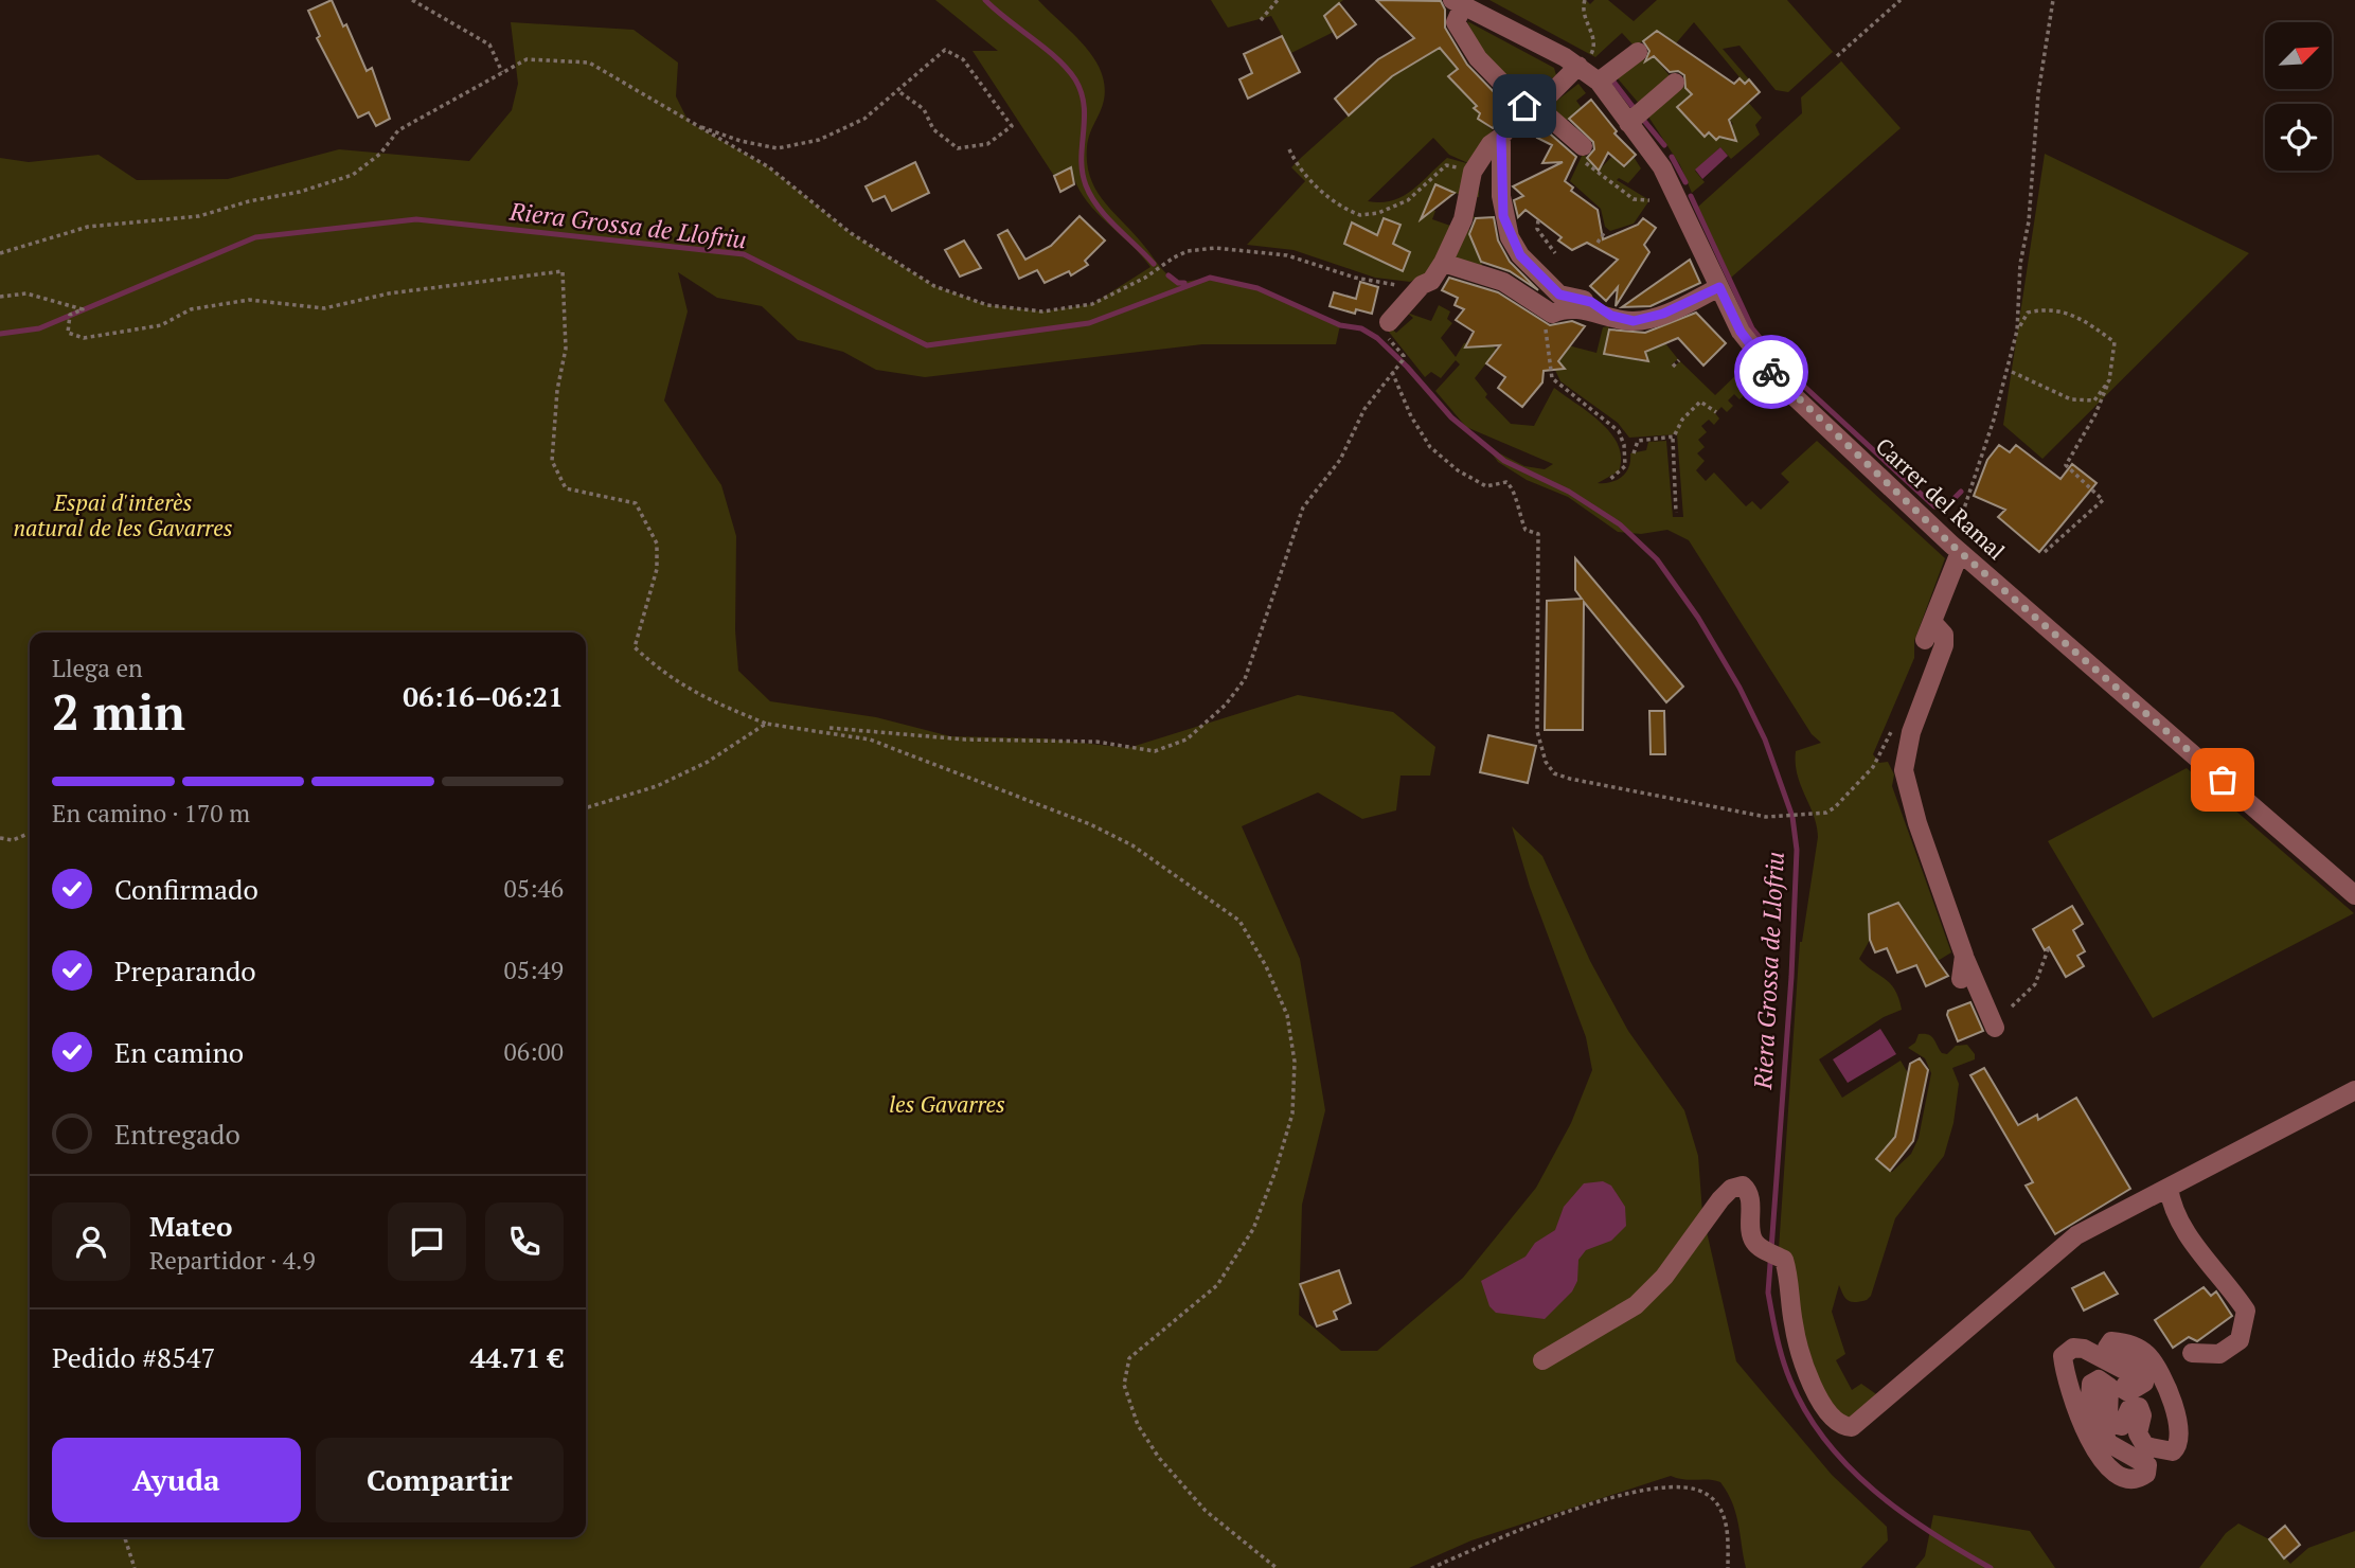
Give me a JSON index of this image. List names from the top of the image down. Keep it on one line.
{"streets":{"street":["Carrer del Ramal"]},"water":["Riera Grossa de Llofriu"],"parks":["Espai d'interès natural de les Gavarres","les Gavarres"],"north":"top right","page":{"heading":["2 min","Llega en","06:16–06:21"],"panel":["Mateo","Repartidor · 4.9","Pedido #8547","44.71 €"],"bar":"En camino · 170 m","list":[["Confirmado","05:46"],["Preparando","05:49"],["En camino","06:00"],"Entregado"],"buttons":["Ayuda","Compartir"]}}
